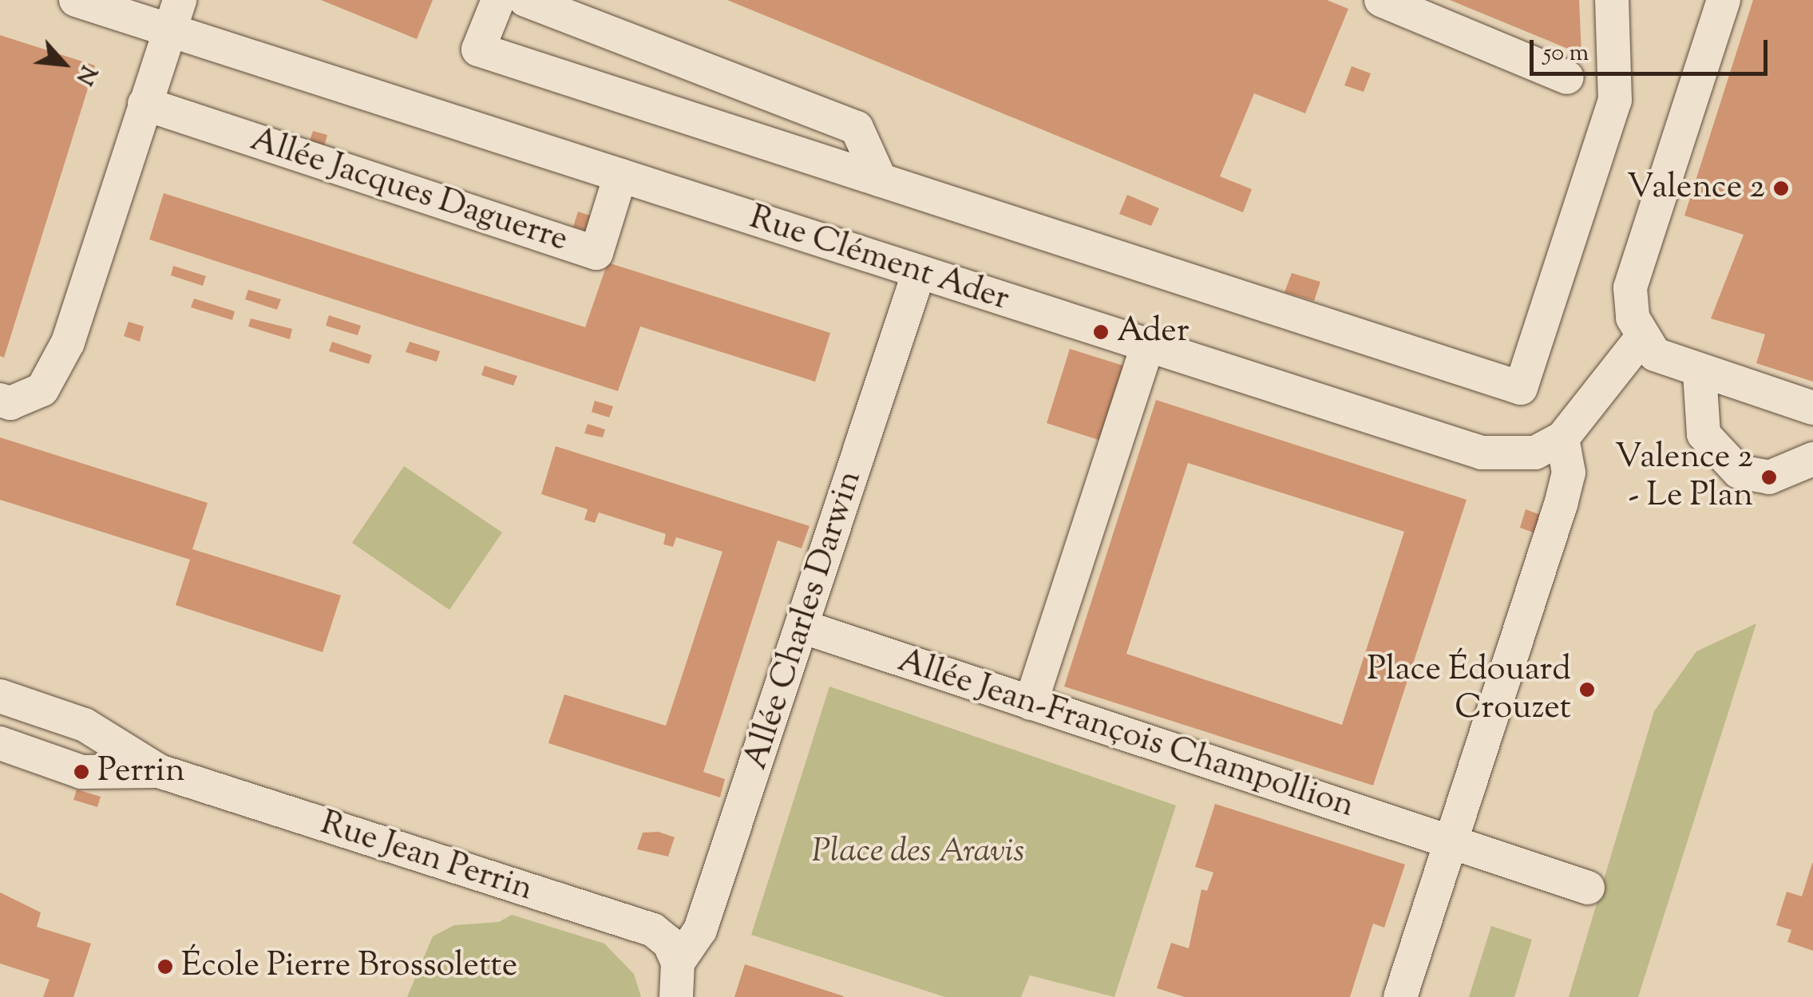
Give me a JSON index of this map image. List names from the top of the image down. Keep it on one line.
{"streets":{"street":["Allée Jacques Daguerre","Rue Clément Ader","Allée Charles Darwin","Allée Jean-François Champollion","Rue Jean Perrin"]},"crossings":[["Allée Jacques Daguerre","Rue Clément Ader"],["Rue Clément Ader","Allée Charles Darwin"],["Allée Charles Darwin","Allée Jean-François Champollion"],["Allée Charles Darwin","Rue Jean Perrin"]],"parks":["Place des Aravis"],"places":["Valence 2","Ader","Valence 2 - Le Plan","Place Édouard Crouzet","Perrin","École Pierre Brossolette"],"scale_bar":"50 m","north":"bottom right"}
